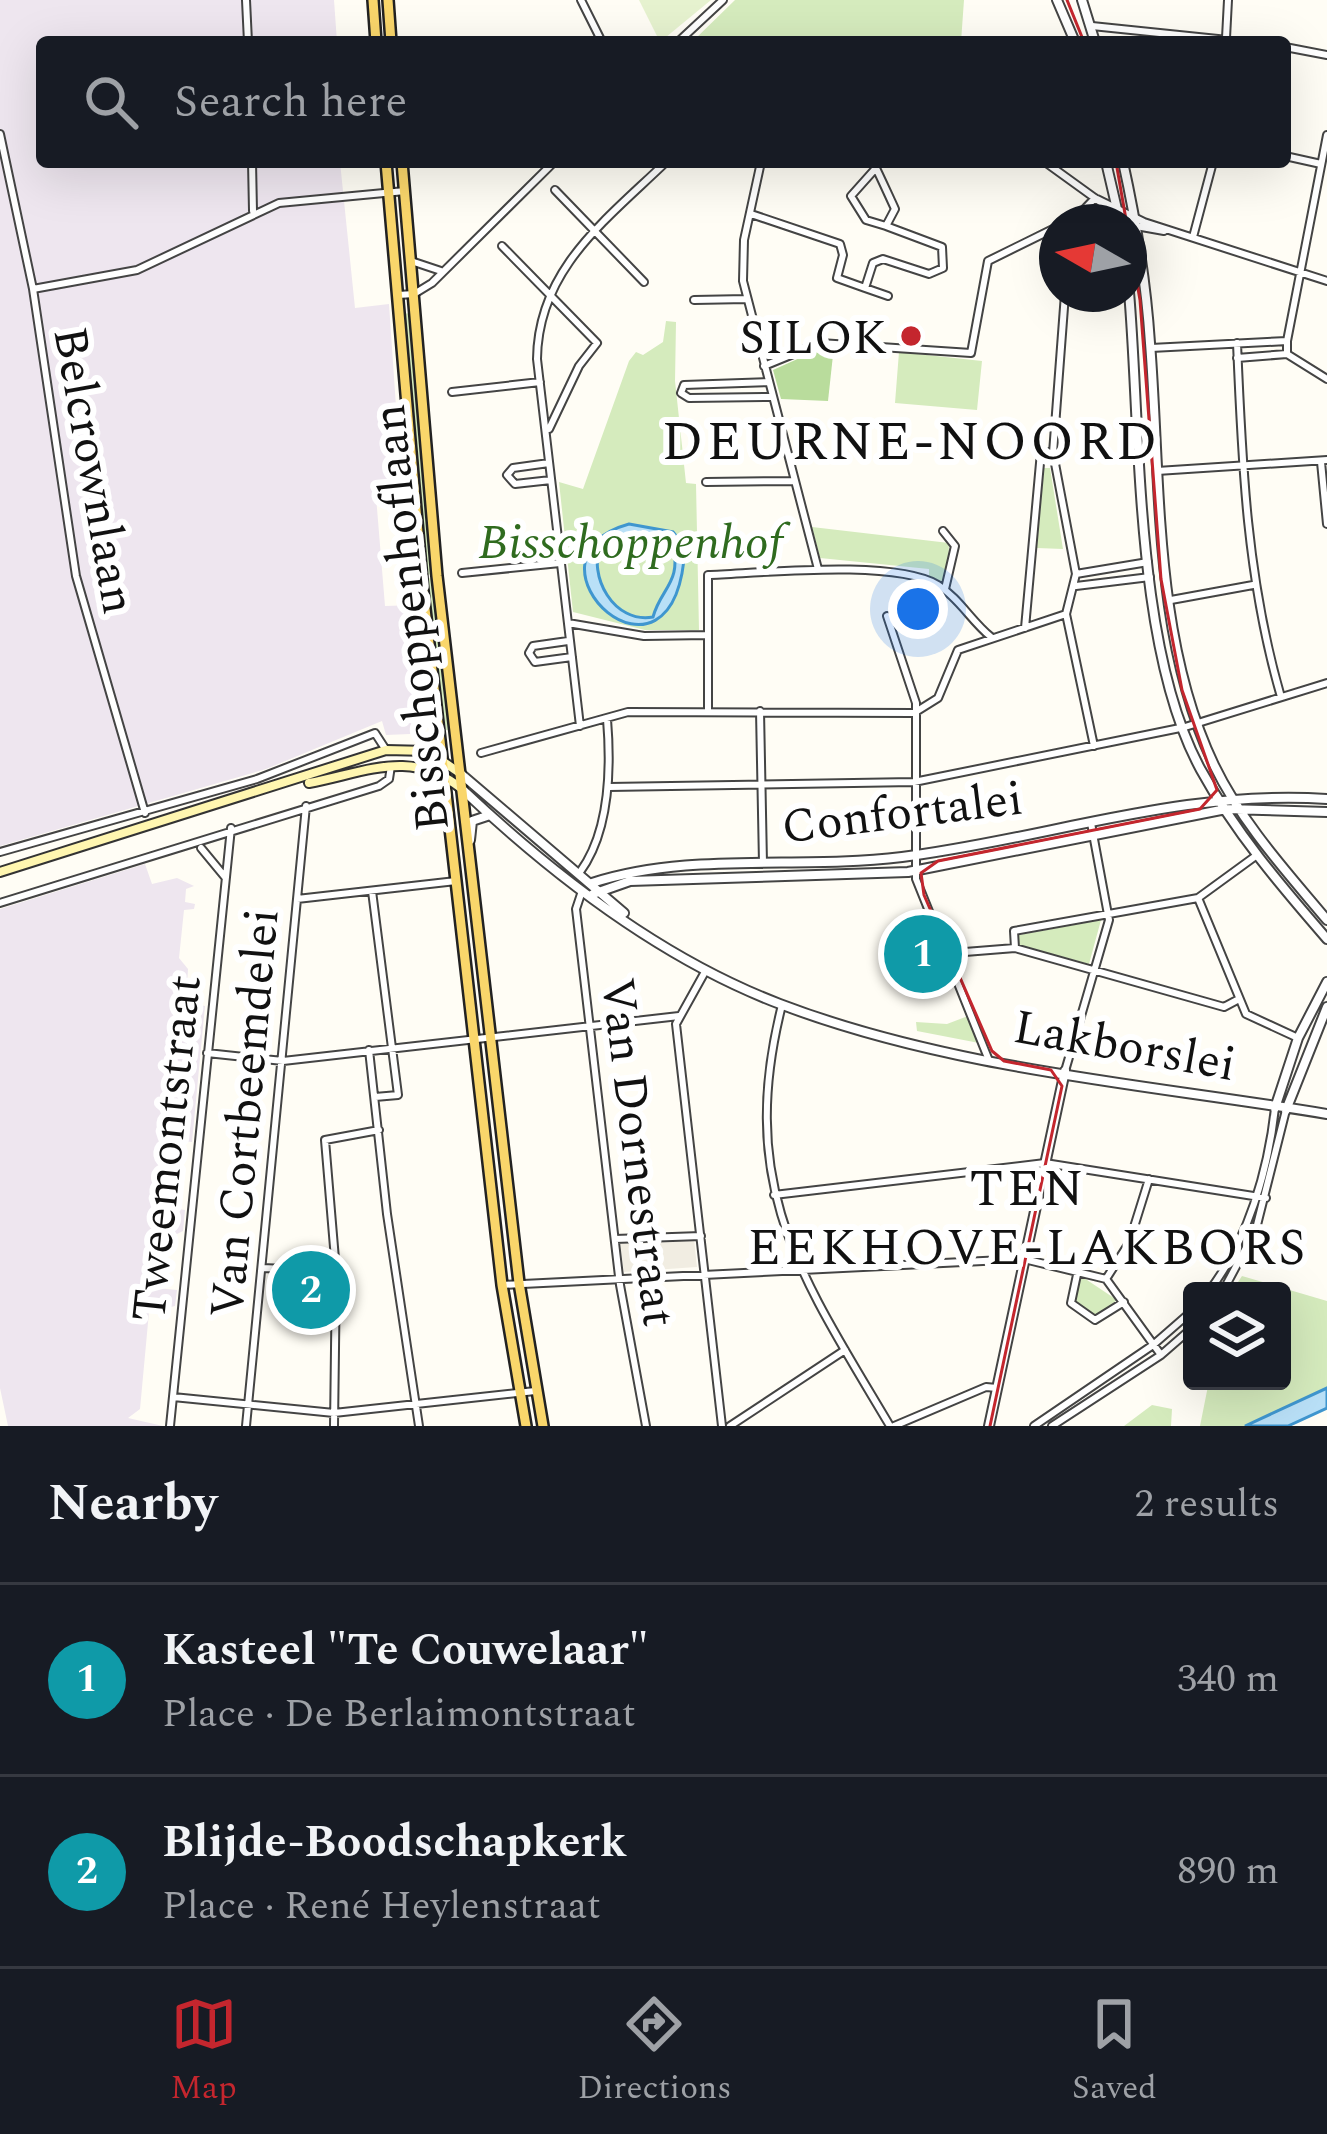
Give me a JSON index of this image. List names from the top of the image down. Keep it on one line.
{"streets":{"main road":["Bisschoppenhoflaan","Lakborslei"],"street":["Belcrownlaan","Confortalei","Van Cortbeemdelei","Tweemontstraat","Van Dornestraat"]},"crossings":[["Bisschoppenhoflaan","Lakborslei"],["Confortalei","Lakborslei"],["Confortalei","Van Dornestraat"],["Lakborslei","Van Dornestraat"]],"districts":["DEURNE-NOORD","TEN EEKHOVE-LAKBORS"],"parks":["Bisschoppenhof"],"places":["SILOK"],"north":"left","page":{"search":"Search here","pins":["1","2"],"heading":["Nearby","2 results"],"list":[{"mark":"1","name":"Kasteel \"Te Couwelaar\"","note":"Place · De Berlaimontstraat","value":"340 m"},{"mark":"2","name":"Blijde-Boodschapkerk","note":"Place · René Heylenstraat","value":"890 m"}],"nav":["Map","Directions","Saved"]}}
